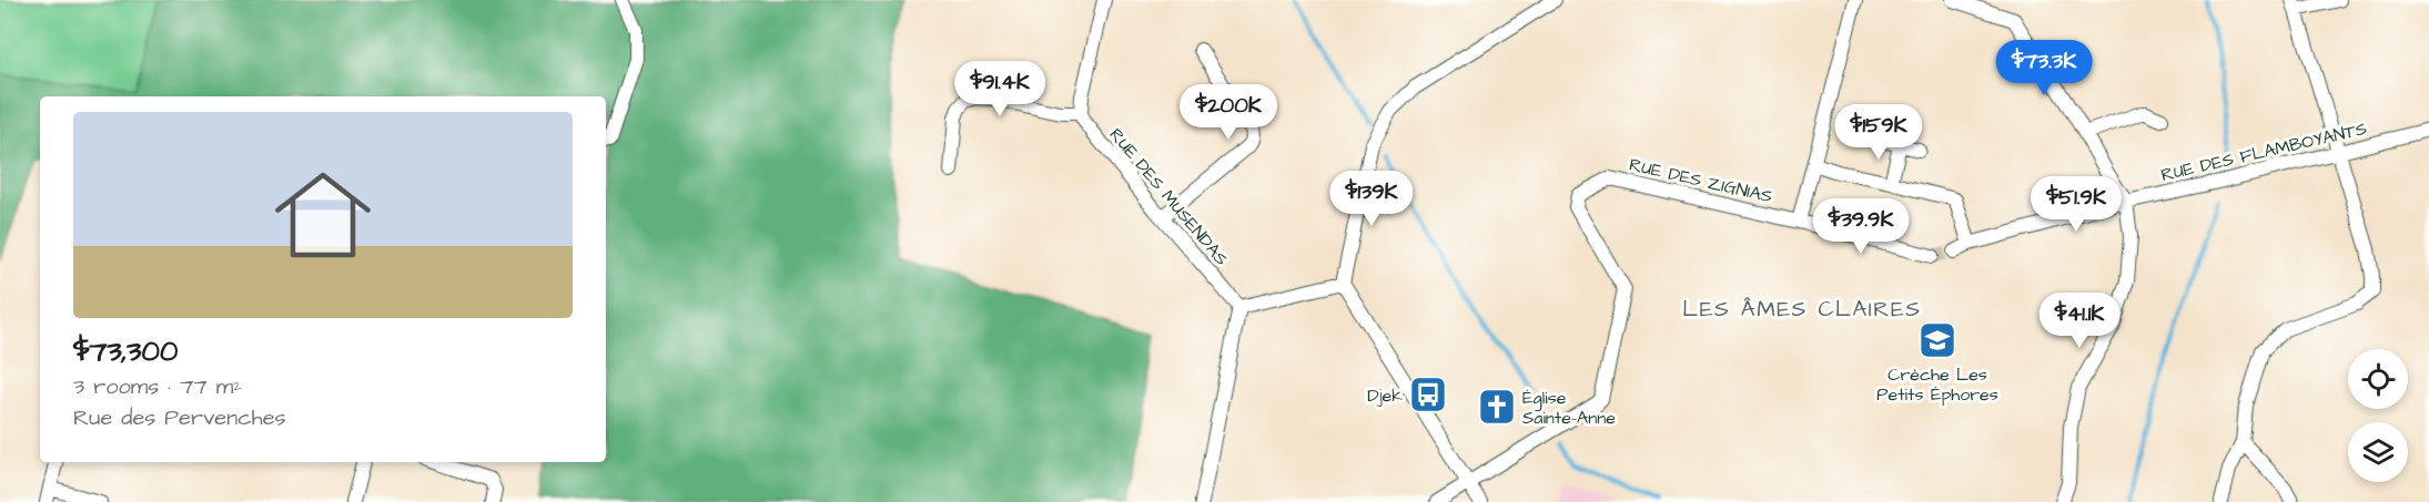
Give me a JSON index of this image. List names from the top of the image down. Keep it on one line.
{"streets":{"street":["RUE DES FLAMBOYANTS","RUE DES ZIGNIAS","RUE DES MUSENDAS"]},"districts":["LES ÂMES CLAIRES"],"places":{"school or university":["Crèche Les Petits Éphores"],"bus stop":["Djek"],"church":["Église Sainte-Anne"]},"page":{"price":["$73.3K","$91.4K","$200K","$159K","$139K","$51.9K","$39.9K","$41.1K"],"list":[{"name":"$73,300","note":"3 rooms · 77 m² · Rue des Pervenches"}]}}
